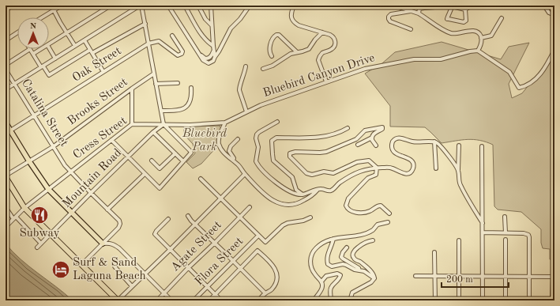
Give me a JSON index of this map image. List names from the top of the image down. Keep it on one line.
{"streets":{"street":["Oak Street","Bluebird Canyon Drive","Brooks Street","Catalina Street","Cress Street","Mountain Road","Agate Street","Flora Street"]},"crossings":[["Oak Street","Catalina Street"],["Bluebird Canyon Drive","Cress Street"],["Brooks Street","Catalina Street"],["Catalina Street","Cress Street"],["Catalina Street","Mountain Road"],["Cress Street","Mountain Road"]],"parks":["Bluebird Park"],"places":{"restaurant":["Subway"],"hotel":["Surf & Sand Laguna Beach"]},"scale_bar":"200 m","north":"top"}
